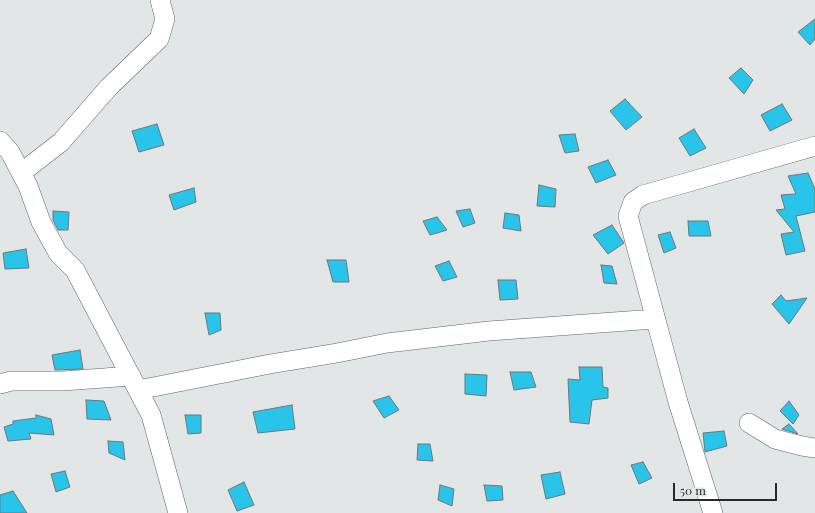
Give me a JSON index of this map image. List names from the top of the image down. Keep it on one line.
{"scale_bar":"50 m"}
